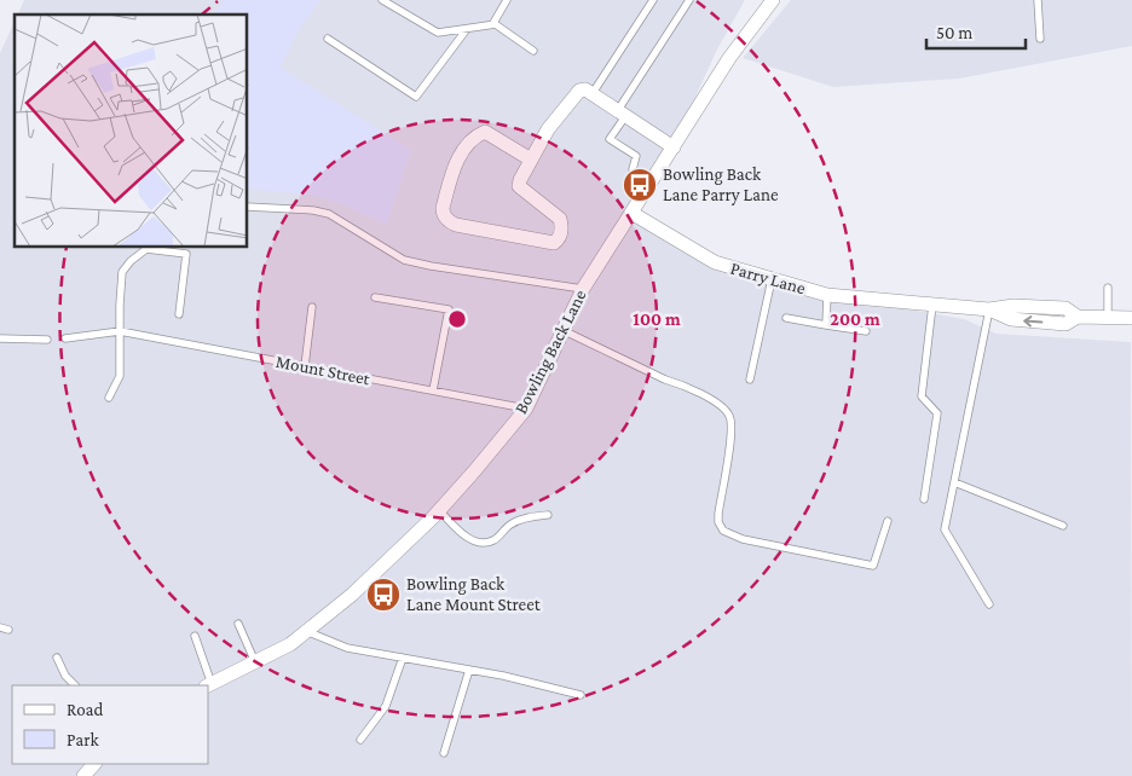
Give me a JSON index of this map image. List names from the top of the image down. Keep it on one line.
{"streets":{"street":["Parry Lane","Bowling Back Lane"],"lane":["Mount Street"]},"crossings":[["Parry Lane","Bowling Back Lane"],["Bowling Back Lane","Mount Street"]],"places":{"bus stop":["Bowling Back Lane Parry Lane","Bowling Back Lane Mount Street"]},"legend":["Road","Park"],"scale_bar":"50 m","rings":["100 m","200 m"]}
